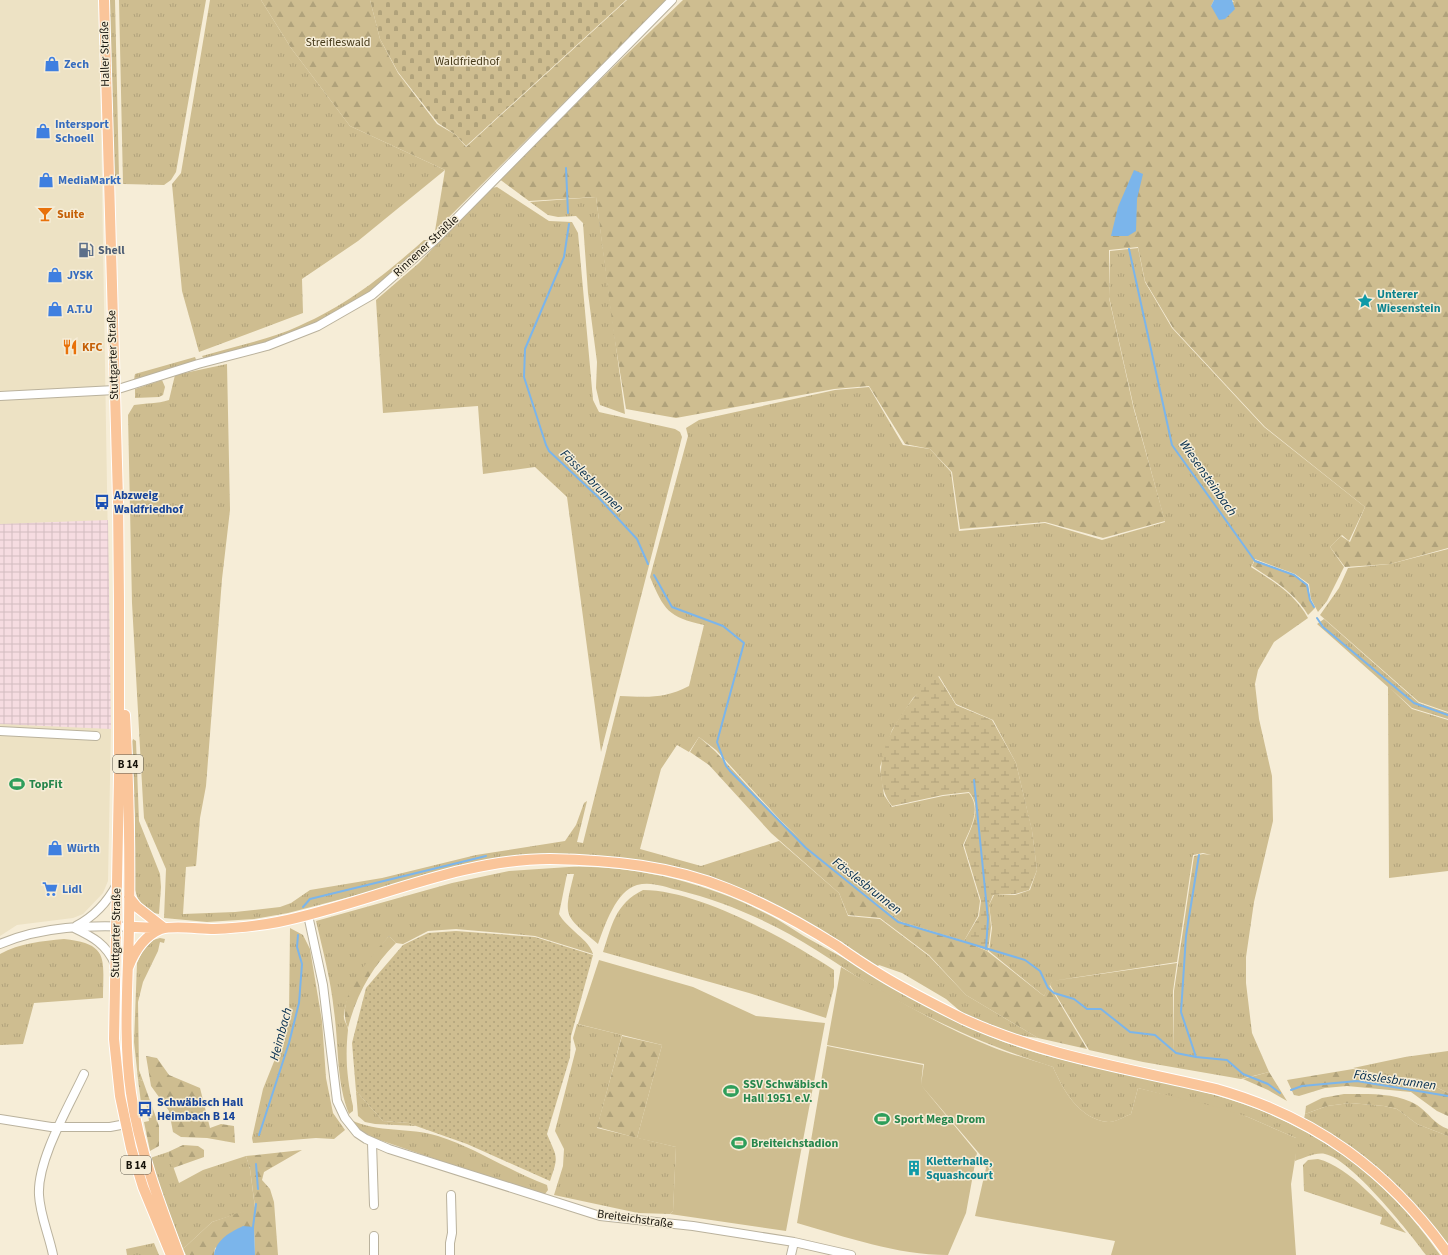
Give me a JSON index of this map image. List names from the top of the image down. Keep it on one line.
{"streets":{"main road":["Haller Straße","Stuttgarter Straße","B 14"],"street":["Rinnener Sträßle","Breiteichstraße"]},"crossings":[["Haller Straße","Stuttgarter Straße"],["Rinnener Sträßle","Stuttgarter Straße"]],"water":["Wiesensteinbach","Fässlesbrunnen","Heimbach"],"parks":["Streifleswald","Waldfriedhof"],"places":{"shop":["Zech","Intersport Schoell","MediaMarkt","JYSK","A.T.U","Würth"],"bar":["Suite"],"fuel station":["Shell"],"place":["Unterer Wiesenstein"],"restaurant":["KFC"],"bus stop":["Abzweig Waldfriedhof","Schwäbisch Hall Heimbach B 14"],"sports":["TopFit","SSV Schwäbisch Hall 1951 e.V.","Sport Mega Drom","Breiteichstadion"],"supermarket":["Lidl"],"building":["Kletterhalle, Squashcourt"]}}
